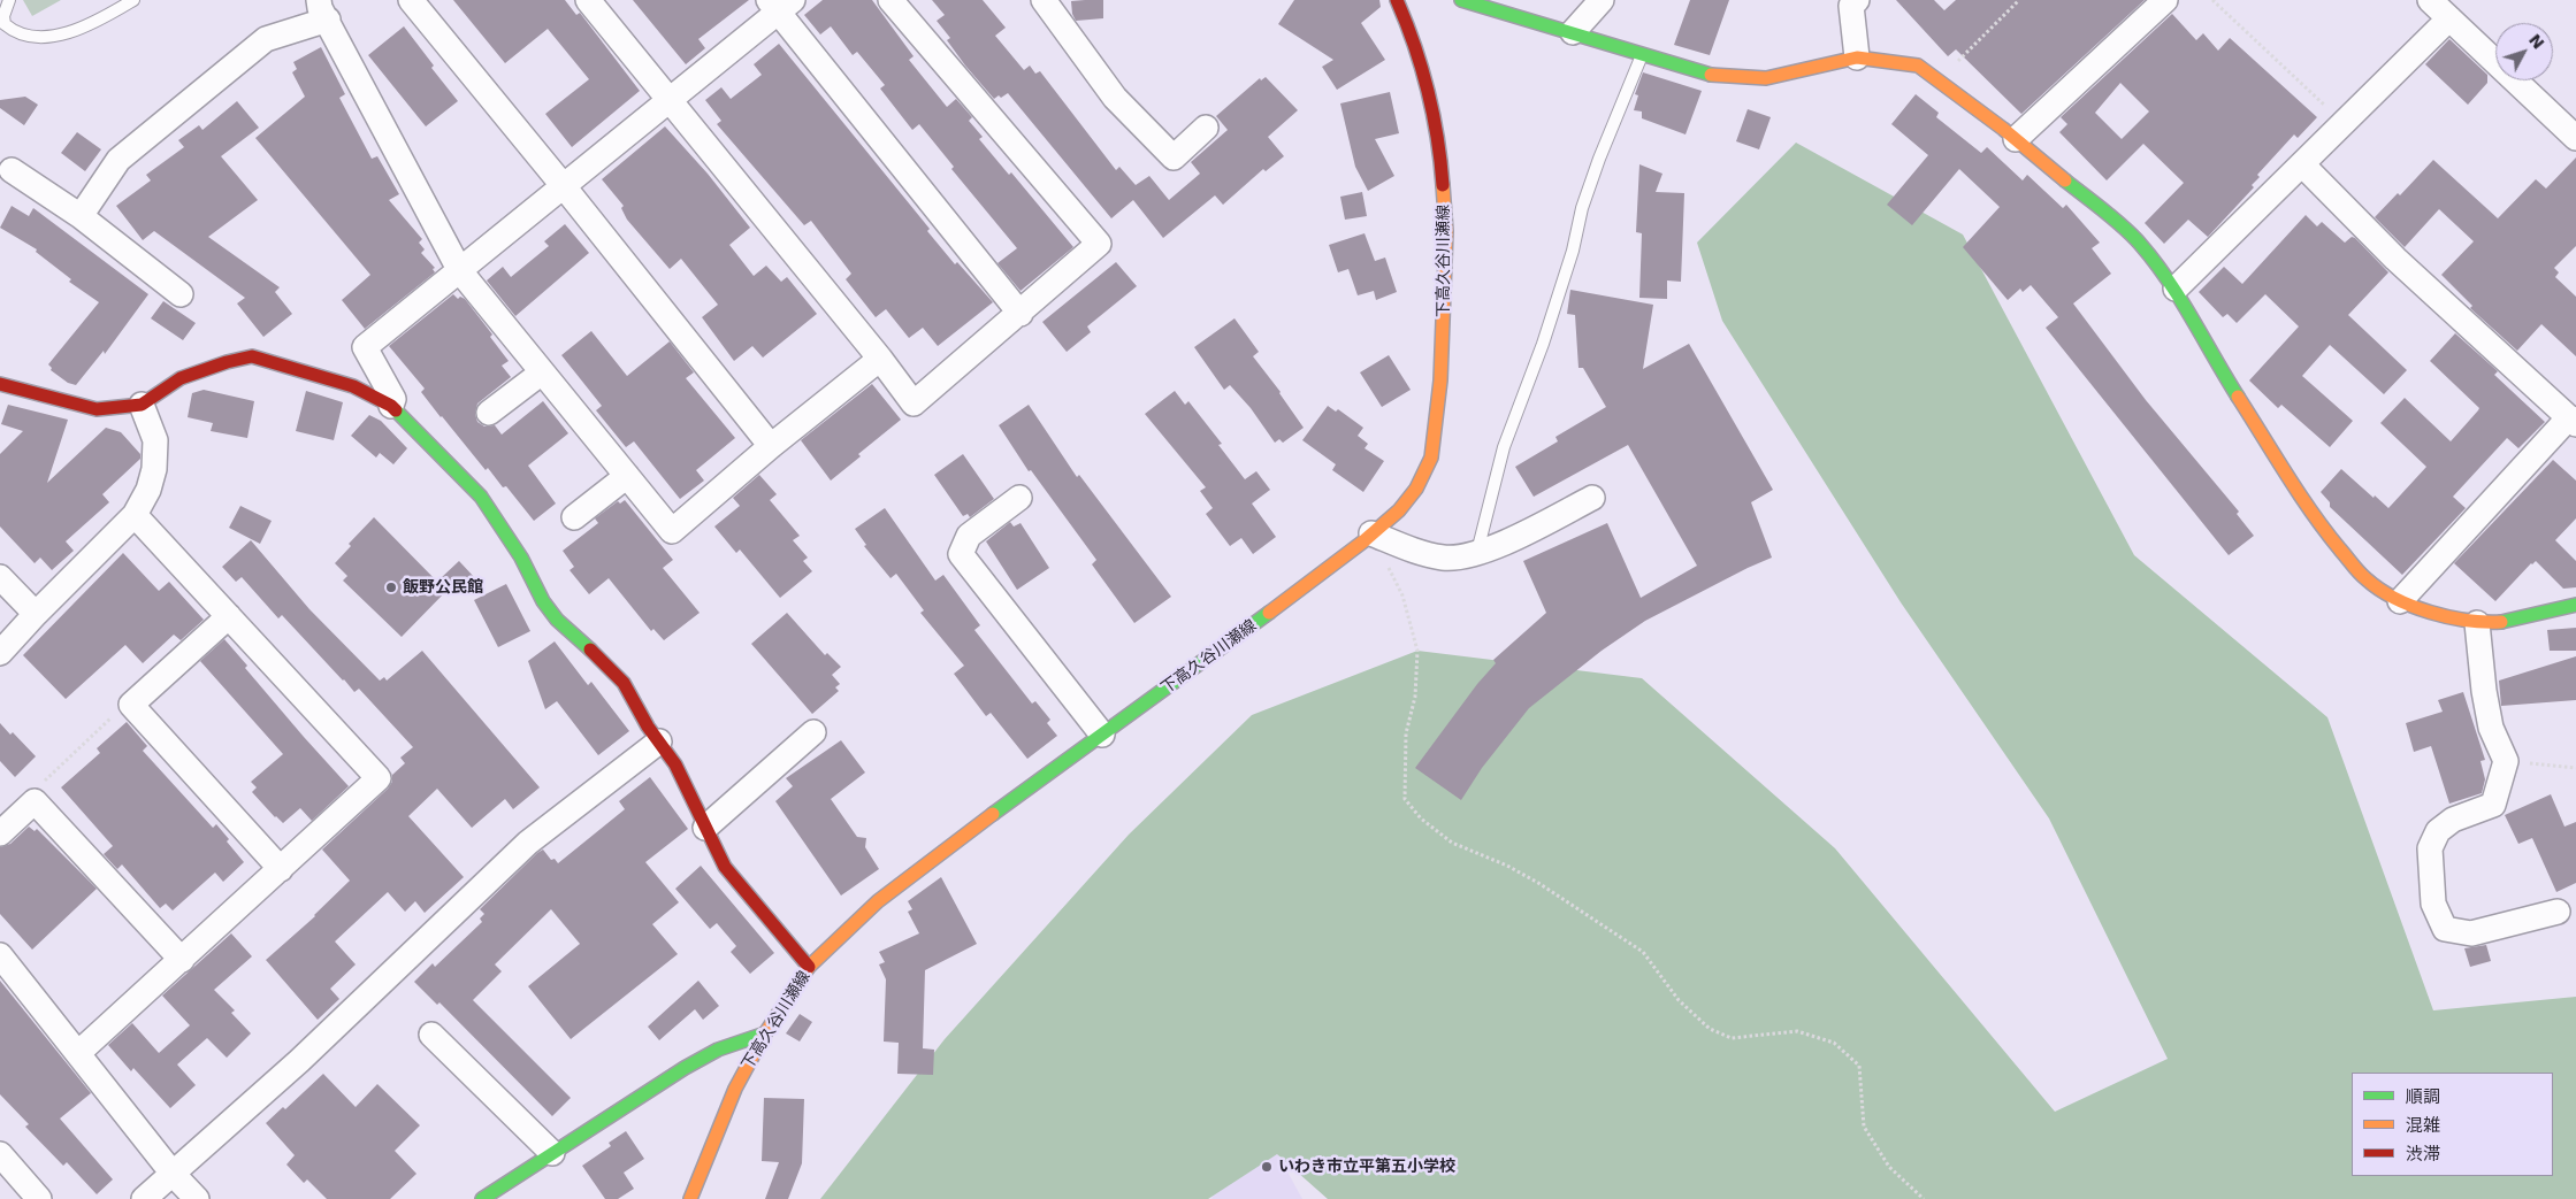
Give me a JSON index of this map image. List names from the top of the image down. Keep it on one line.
{"streets":{"street":["下高久谷川瀬線"]},"places":["飯野公民館","いわき市立平第五小学校"],"legend":["順調","混雑","渋滞"],"north":"top right"}
